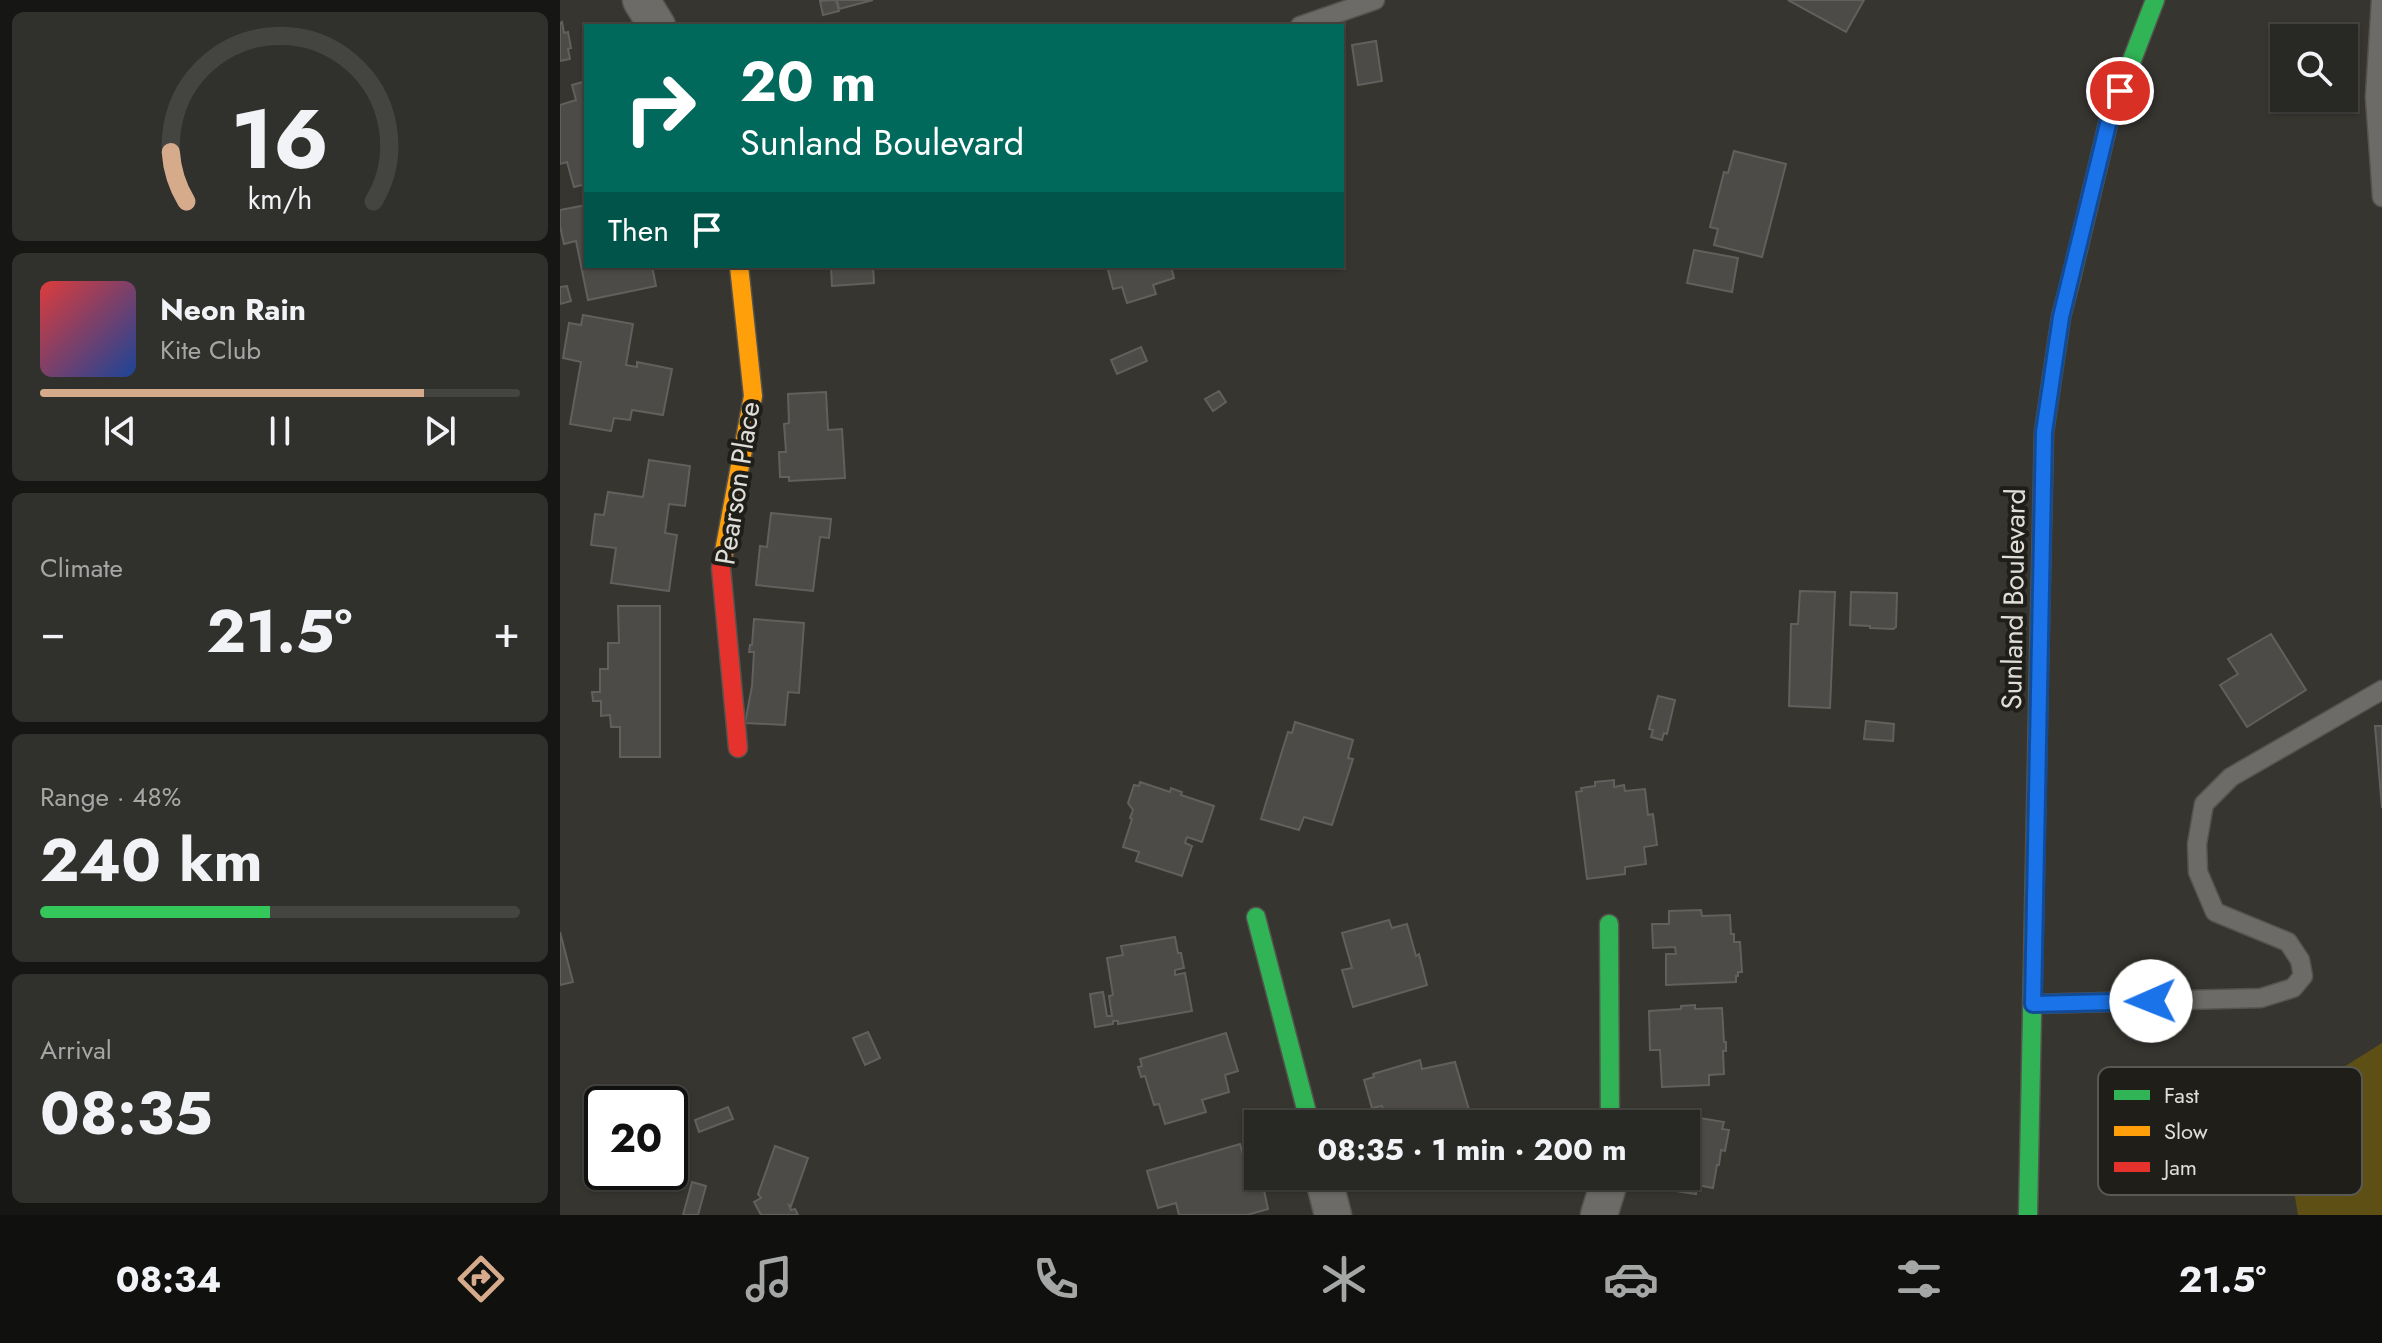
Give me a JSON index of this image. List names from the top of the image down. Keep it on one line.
{"streets":{"main road":["Pearson Place","Sunland Boulevard"]},"legend":["Fast","Slow","Jam"],"page":{"turn":["20 m","Sunland Boulevard"],"then":"Then","song":["Neon Rain","Kite Club"],"tile":["Climate",["Range · 48%","240 km"],["Arrival","08:35"]],"heat":["−","21.5°","+"],"limit":"20","trip":"08:35 · 1 min · 200 m","tabs":["08:34","21.5°"],"gauge":["16","km/h"]}}
